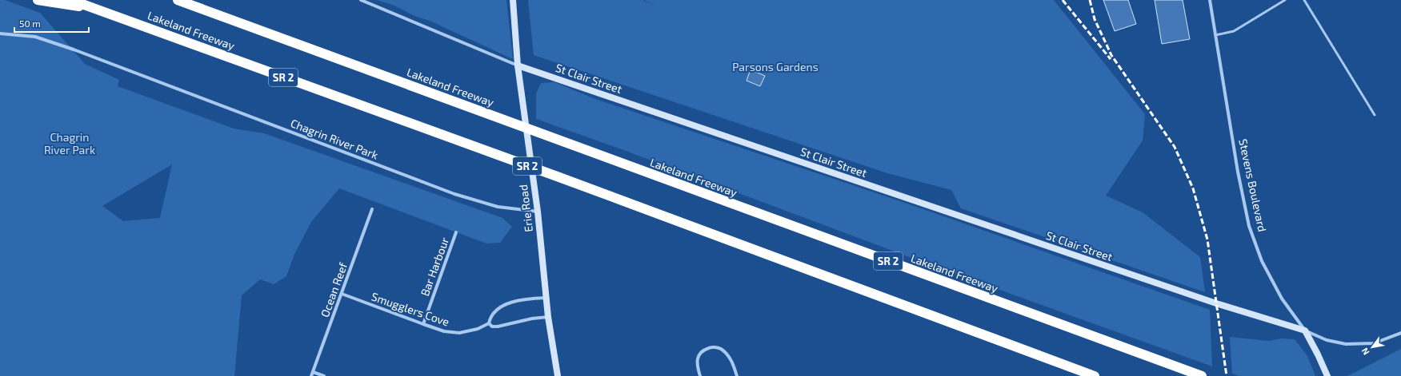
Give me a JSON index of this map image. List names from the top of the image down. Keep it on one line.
{"streets":{"highway":["Lakeland Freeway","SR 2"],"street":["St Clair Street","Chagrin River Park","Stevens Boulevard","Erie Road","Bar Harbour","Ocean Reef","Smugglers Cove"]},"crossings":[["St Clair Street","Stevens Boulevard"],["St Clair Street","Erie Road"],["Chagrin River Park","Erie Road"],["Bar Harbour","Smugglers Cove"],["Ocean Reef","Smugglers Cove"]],"parks":["Parsons Gardens","Chagrin River Park"],"scale_bar":"50 m","north":"bottom left"}
